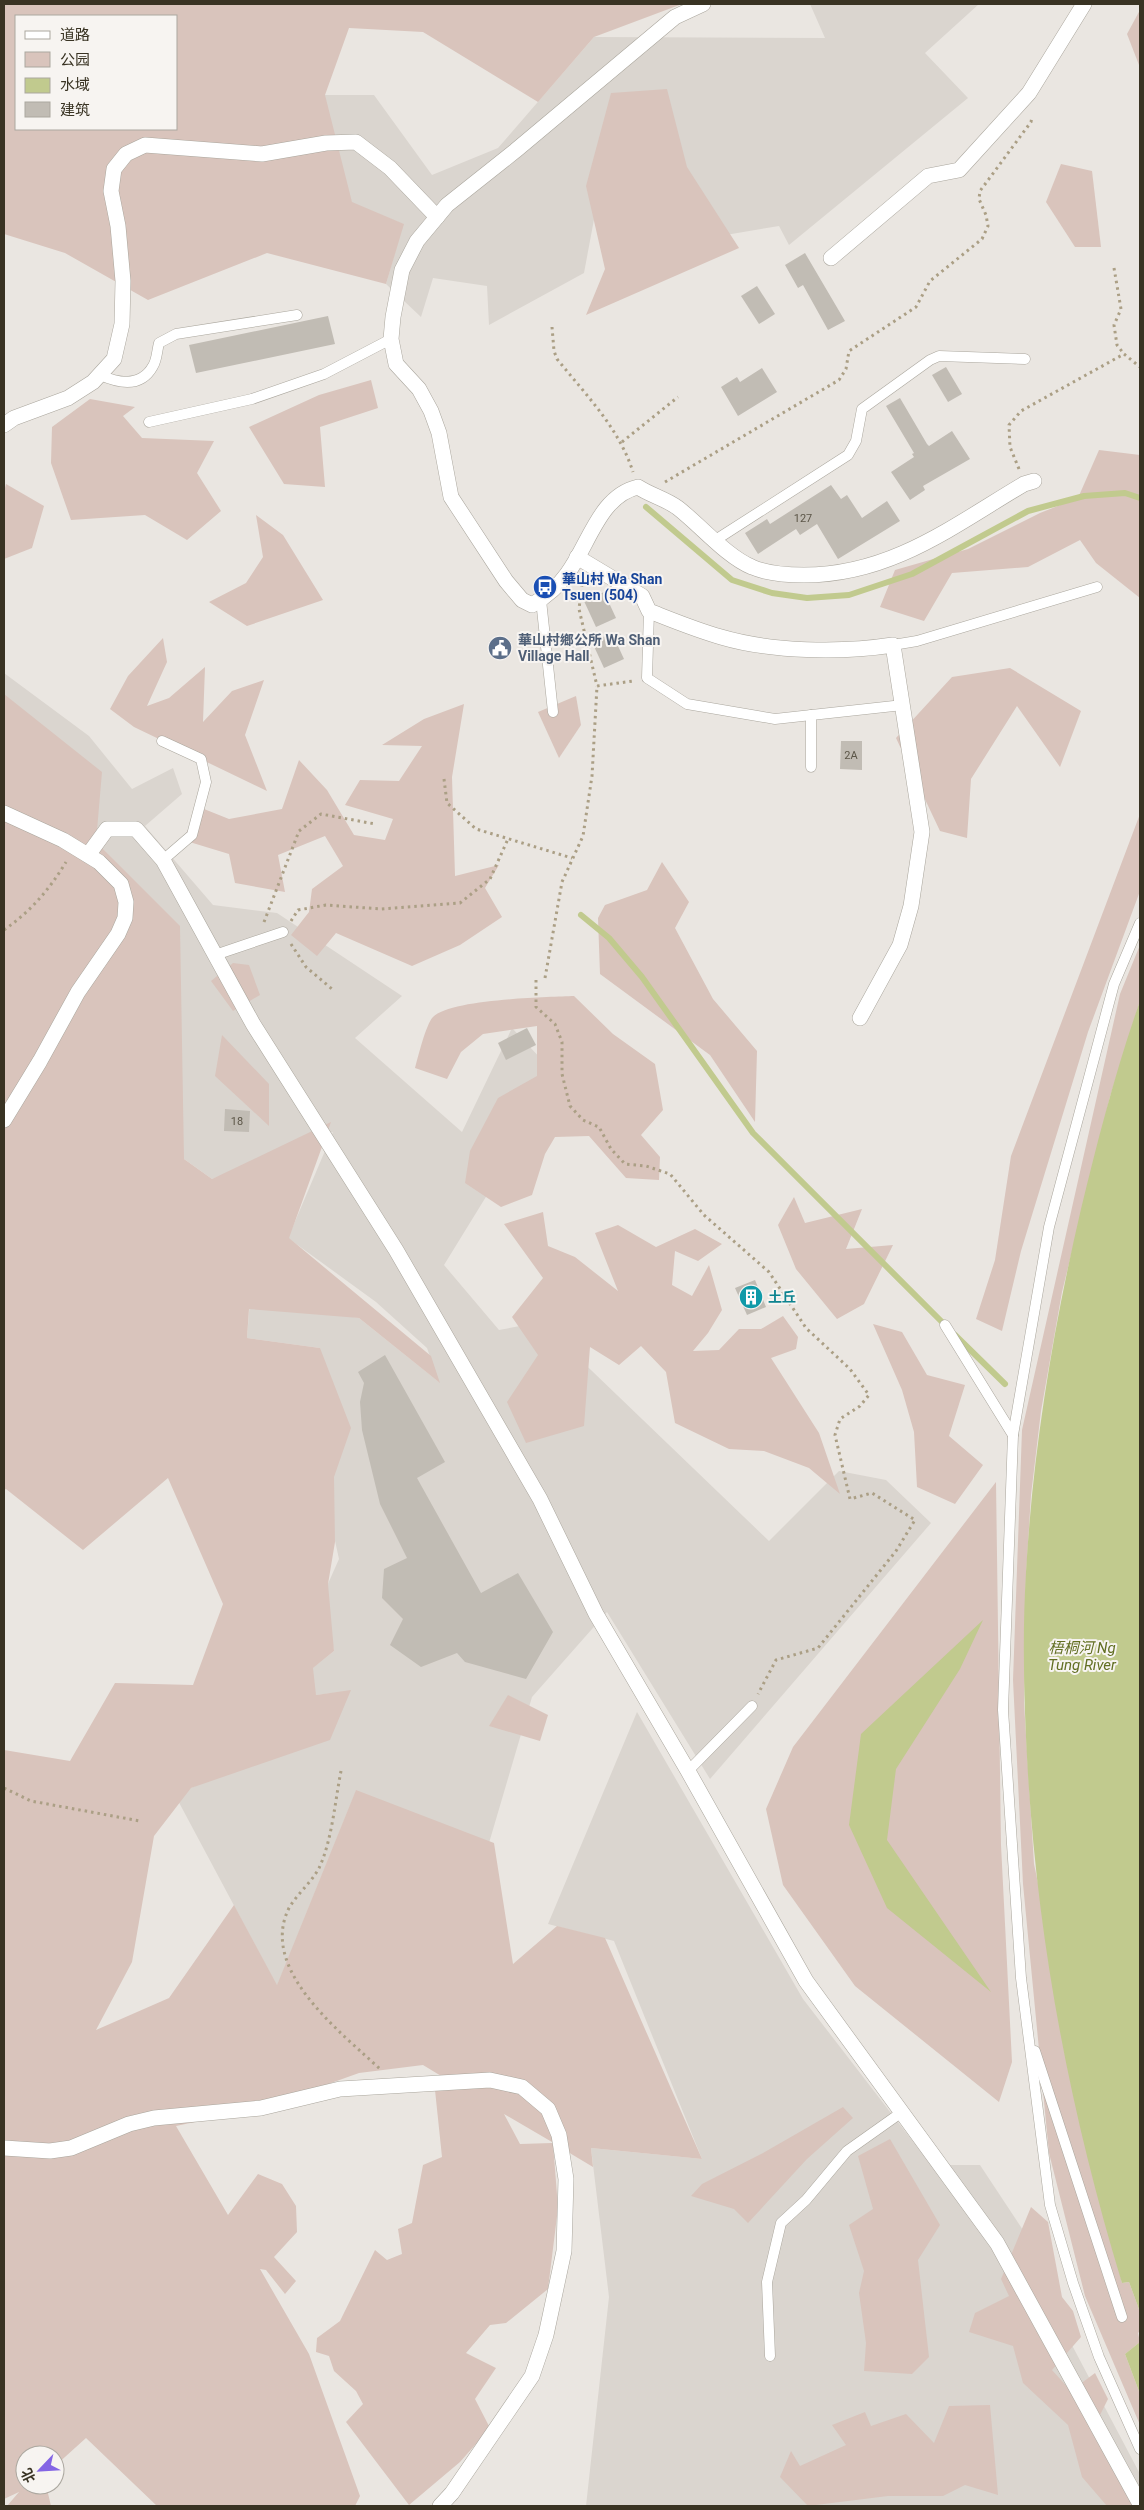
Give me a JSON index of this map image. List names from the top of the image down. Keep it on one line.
{"water":["梧桐河 Ng Tung River"],"places":{"bus stop":["華山村 Wa Shan Tsuen (504)"],"public building":["華山村鄉公所 Wa Shan Village Hall"],"building":["土丘"]},"house_numbers":["127","2A","18"],"legend":["道路","公园","水域","建筑"],"north":"bottom left"}
